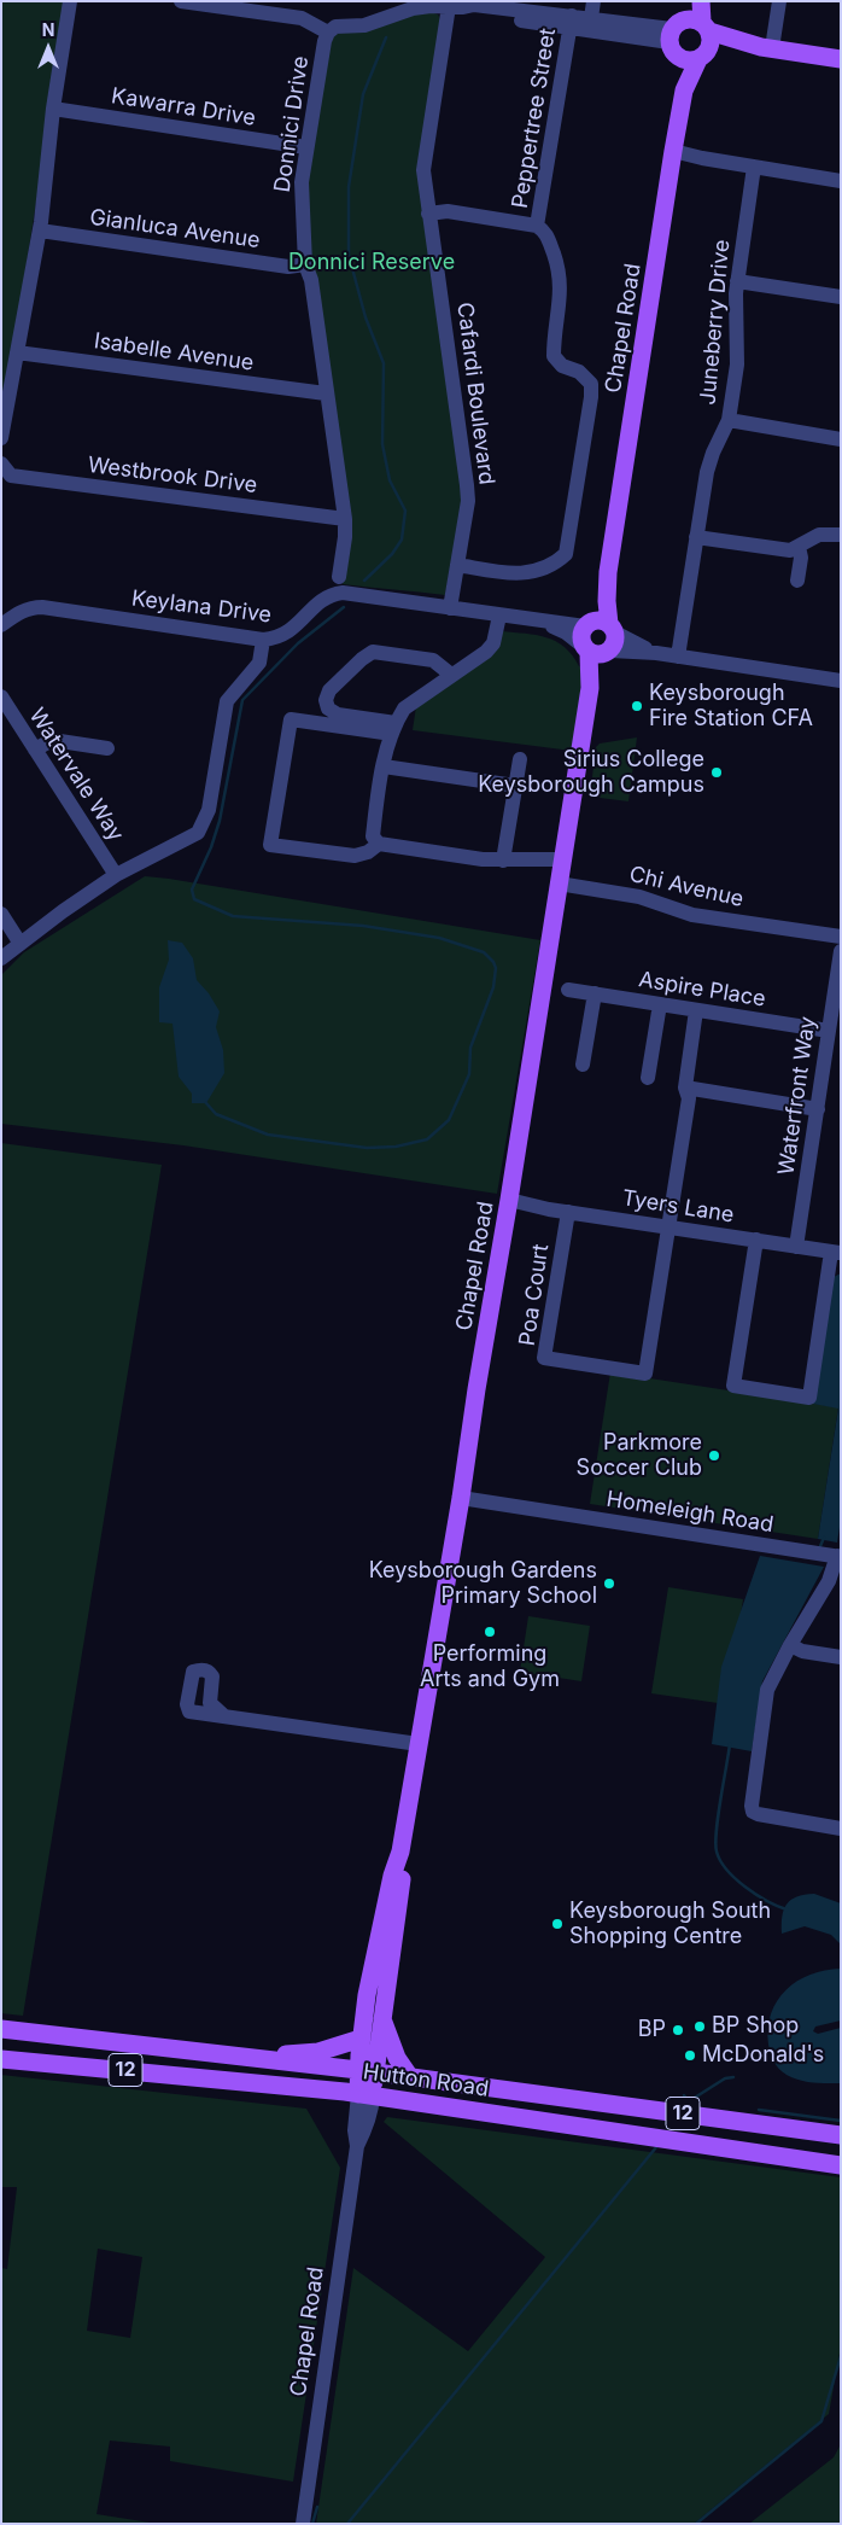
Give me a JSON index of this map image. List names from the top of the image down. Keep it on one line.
{"streets":{"main road":["Chapel Road","12","Hutton Road"],"street":["Kawarra Drive","Peppertree Street","Donnici Drive","Gianluca Avenue","Juneberry Drive","Isabelle Avenue","Cafardi Boulevard","Westbrook Drive","Keylana Drive","Watervale Way","Chi Avenue","Aspire Place","Waterfront Way","Tyers Lane","Poa Court","Homeleigh Road"]},"crossings":[["Kawarra Drive","Donnici Drive"],["Peppertree Street","Donnici Drive"],["Peppertree Street","Cafardi Boulevard"],["Donnici Drive","Gianluca Avenue"],["Donnici Drive","Isabelle Avenue"],["Donnici Drive","Cafardi Boulevard"],["Donnici Drive","Westbrook Drive"],["Chapel Road","Keylana Drive"],["Chapel Road","Chi Avenue"],["Chapel Road","Tyers Lane"],["Chapel Road","Homeleigh Road"],["Chapel Road","Hutton Road"],["Cafardi Boulevard","Keylana Drive"],["Aspire Place","Waterfront Way"],["Waterfront Way","Tyers Lane"],["Tyers Lane","Poa Court"]],"parks":["Donnici Reserve"],"places":["Keysborough Fire Station CFA","Sirius College Keysborough Campus","Parkmore Soccer Club","Keysborough Gardens Primary School","Performing Arts and Gym","Keysborough South Shopping Centre","BP Shop","BP","McDonald's"],"north":"top"}
